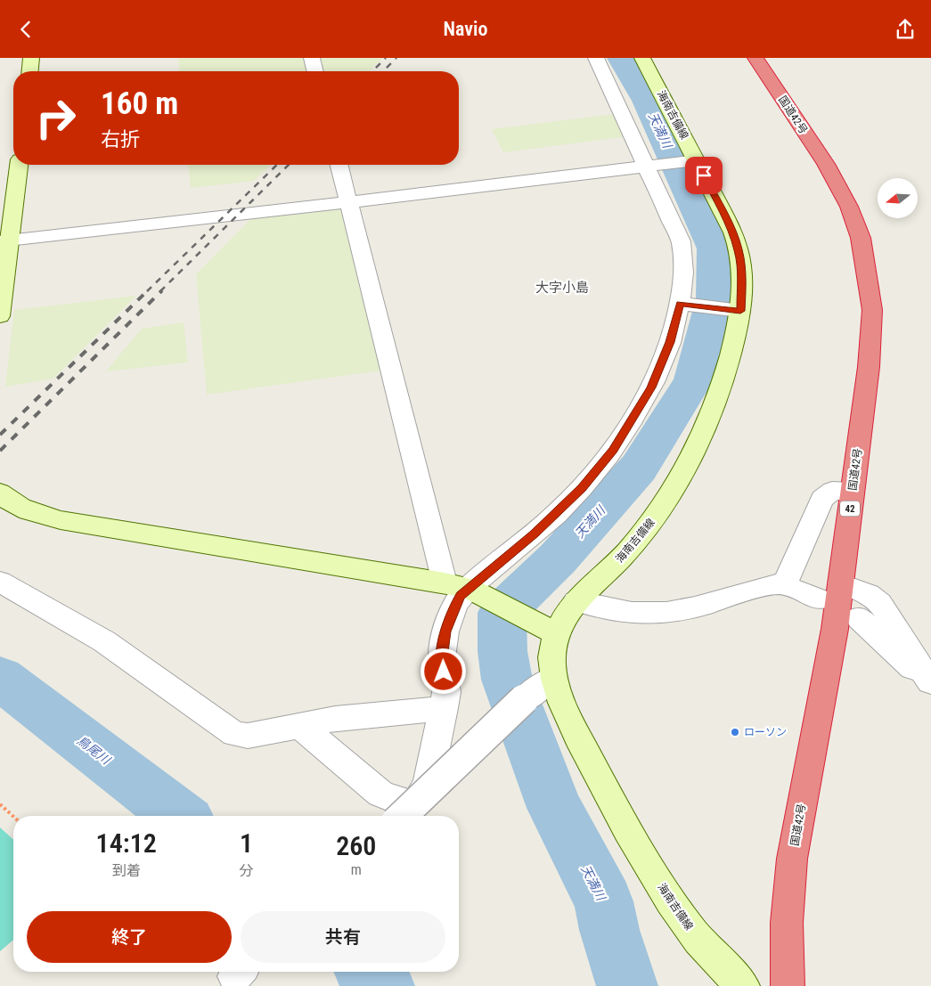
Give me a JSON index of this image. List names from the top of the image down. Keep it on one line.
{"streets":{"highway":["国道42号","42"],"main road":["海南吉備線"]},"districts":["大字小島"],"water":["天満川","鳥尾川"],"places":["ローソン"],"north":"left","page":{"header":"Navio","turn":["160 m","右折"],"eta":["14:12","到着","1","分","260","m"],"buttons":["終了","共有"]}}
